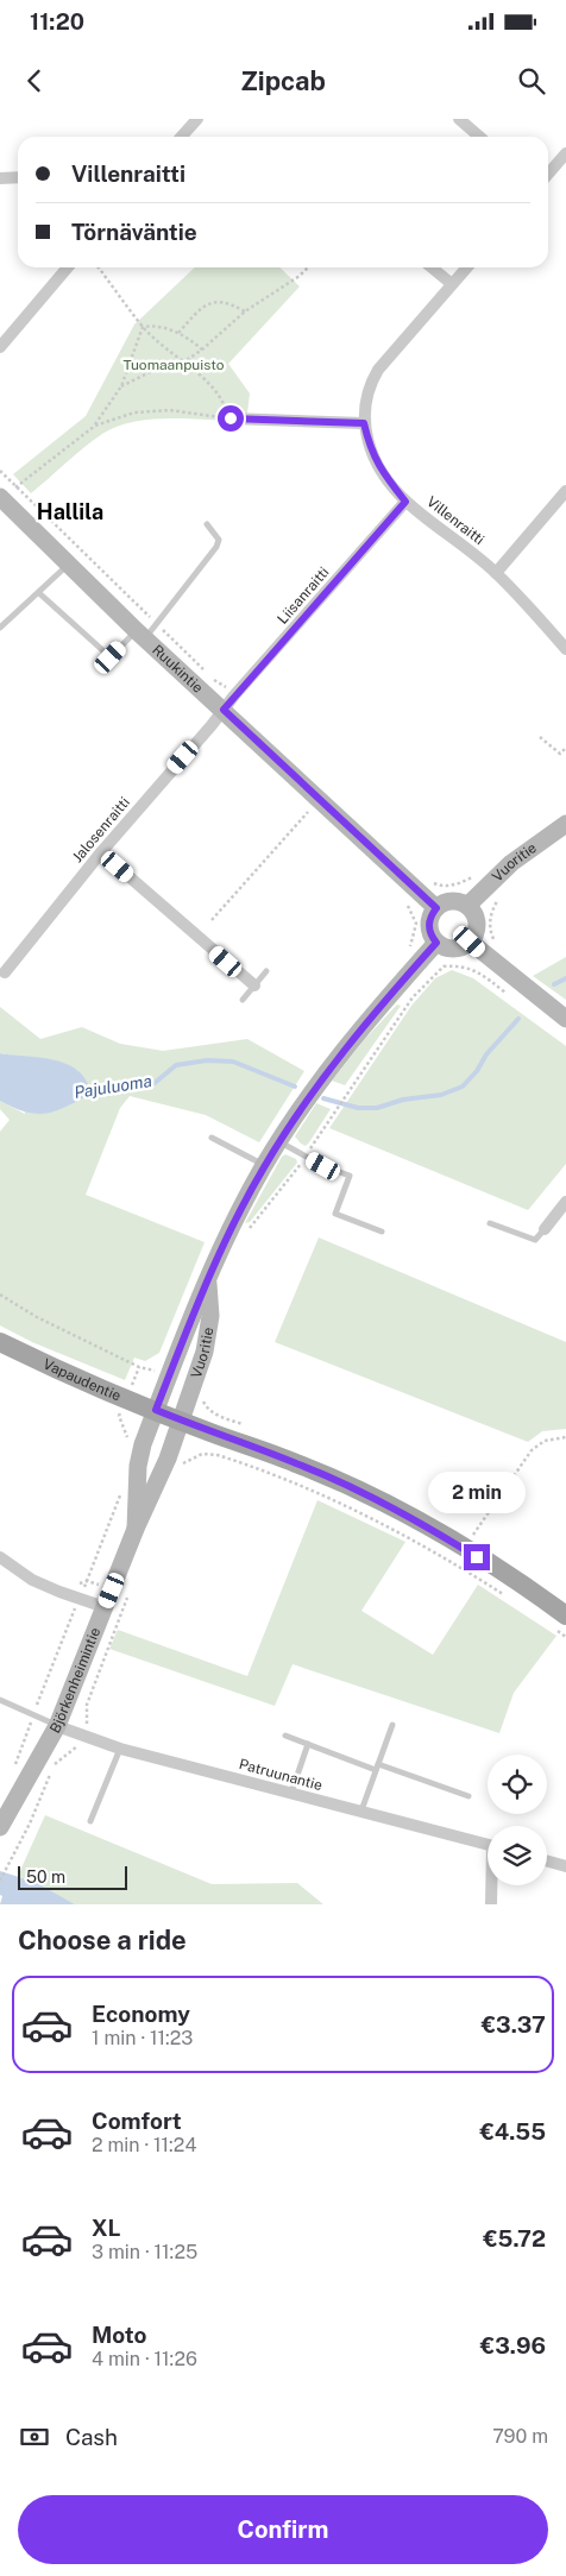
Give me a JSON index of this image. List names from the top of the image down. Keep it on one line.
{"streets":{"main road":["Vapaudentie"],"street":["Villenraitti","Liisanraitti","Ruukintie","Jalosenraitti","Vuoritie","Björkenheimintie","Patruunantie"]},"crossings":[["Villenraitti","Liisanraitti"],["Liisanraitti","Ruukintie"],["Liisanraitti","Jalosenraitti"],["Ruukintie","Jalosenraitti"],["Ruukintie","Vuoritie"],["Vuoritie","Vapaudentie"],["Vuoritie","Björkenheimintie"],["Vapaudentie","Björkenheimintie"],["Björkenheimintie","Patruunantie"]],"districts":["Hallila"],"water":["Pajuluoma"],"parks":["Tuomaanpuisto"],"scale_bar":"50 m","page":{"status":"11:20","header":"Zipcab","banner":["Villenraitti","Törnäväntie"],"bubble":"2 min","scale":"50 m","heading":"Choose a ride","list":[{"name":"Economy","note":"1 min · 11:23","value":"€3.37"},{"name":"Comfort","note":"2 min · 11:24","value":"€4.55"},{"name":"XL","note":"3 min · 11:25","value":"€5.72"},{"name":"Moto","note":"4 min · 11:26","value":"€3.96"}],"pay":["Cash","790 m"],"buttons":"Confirm"}}
